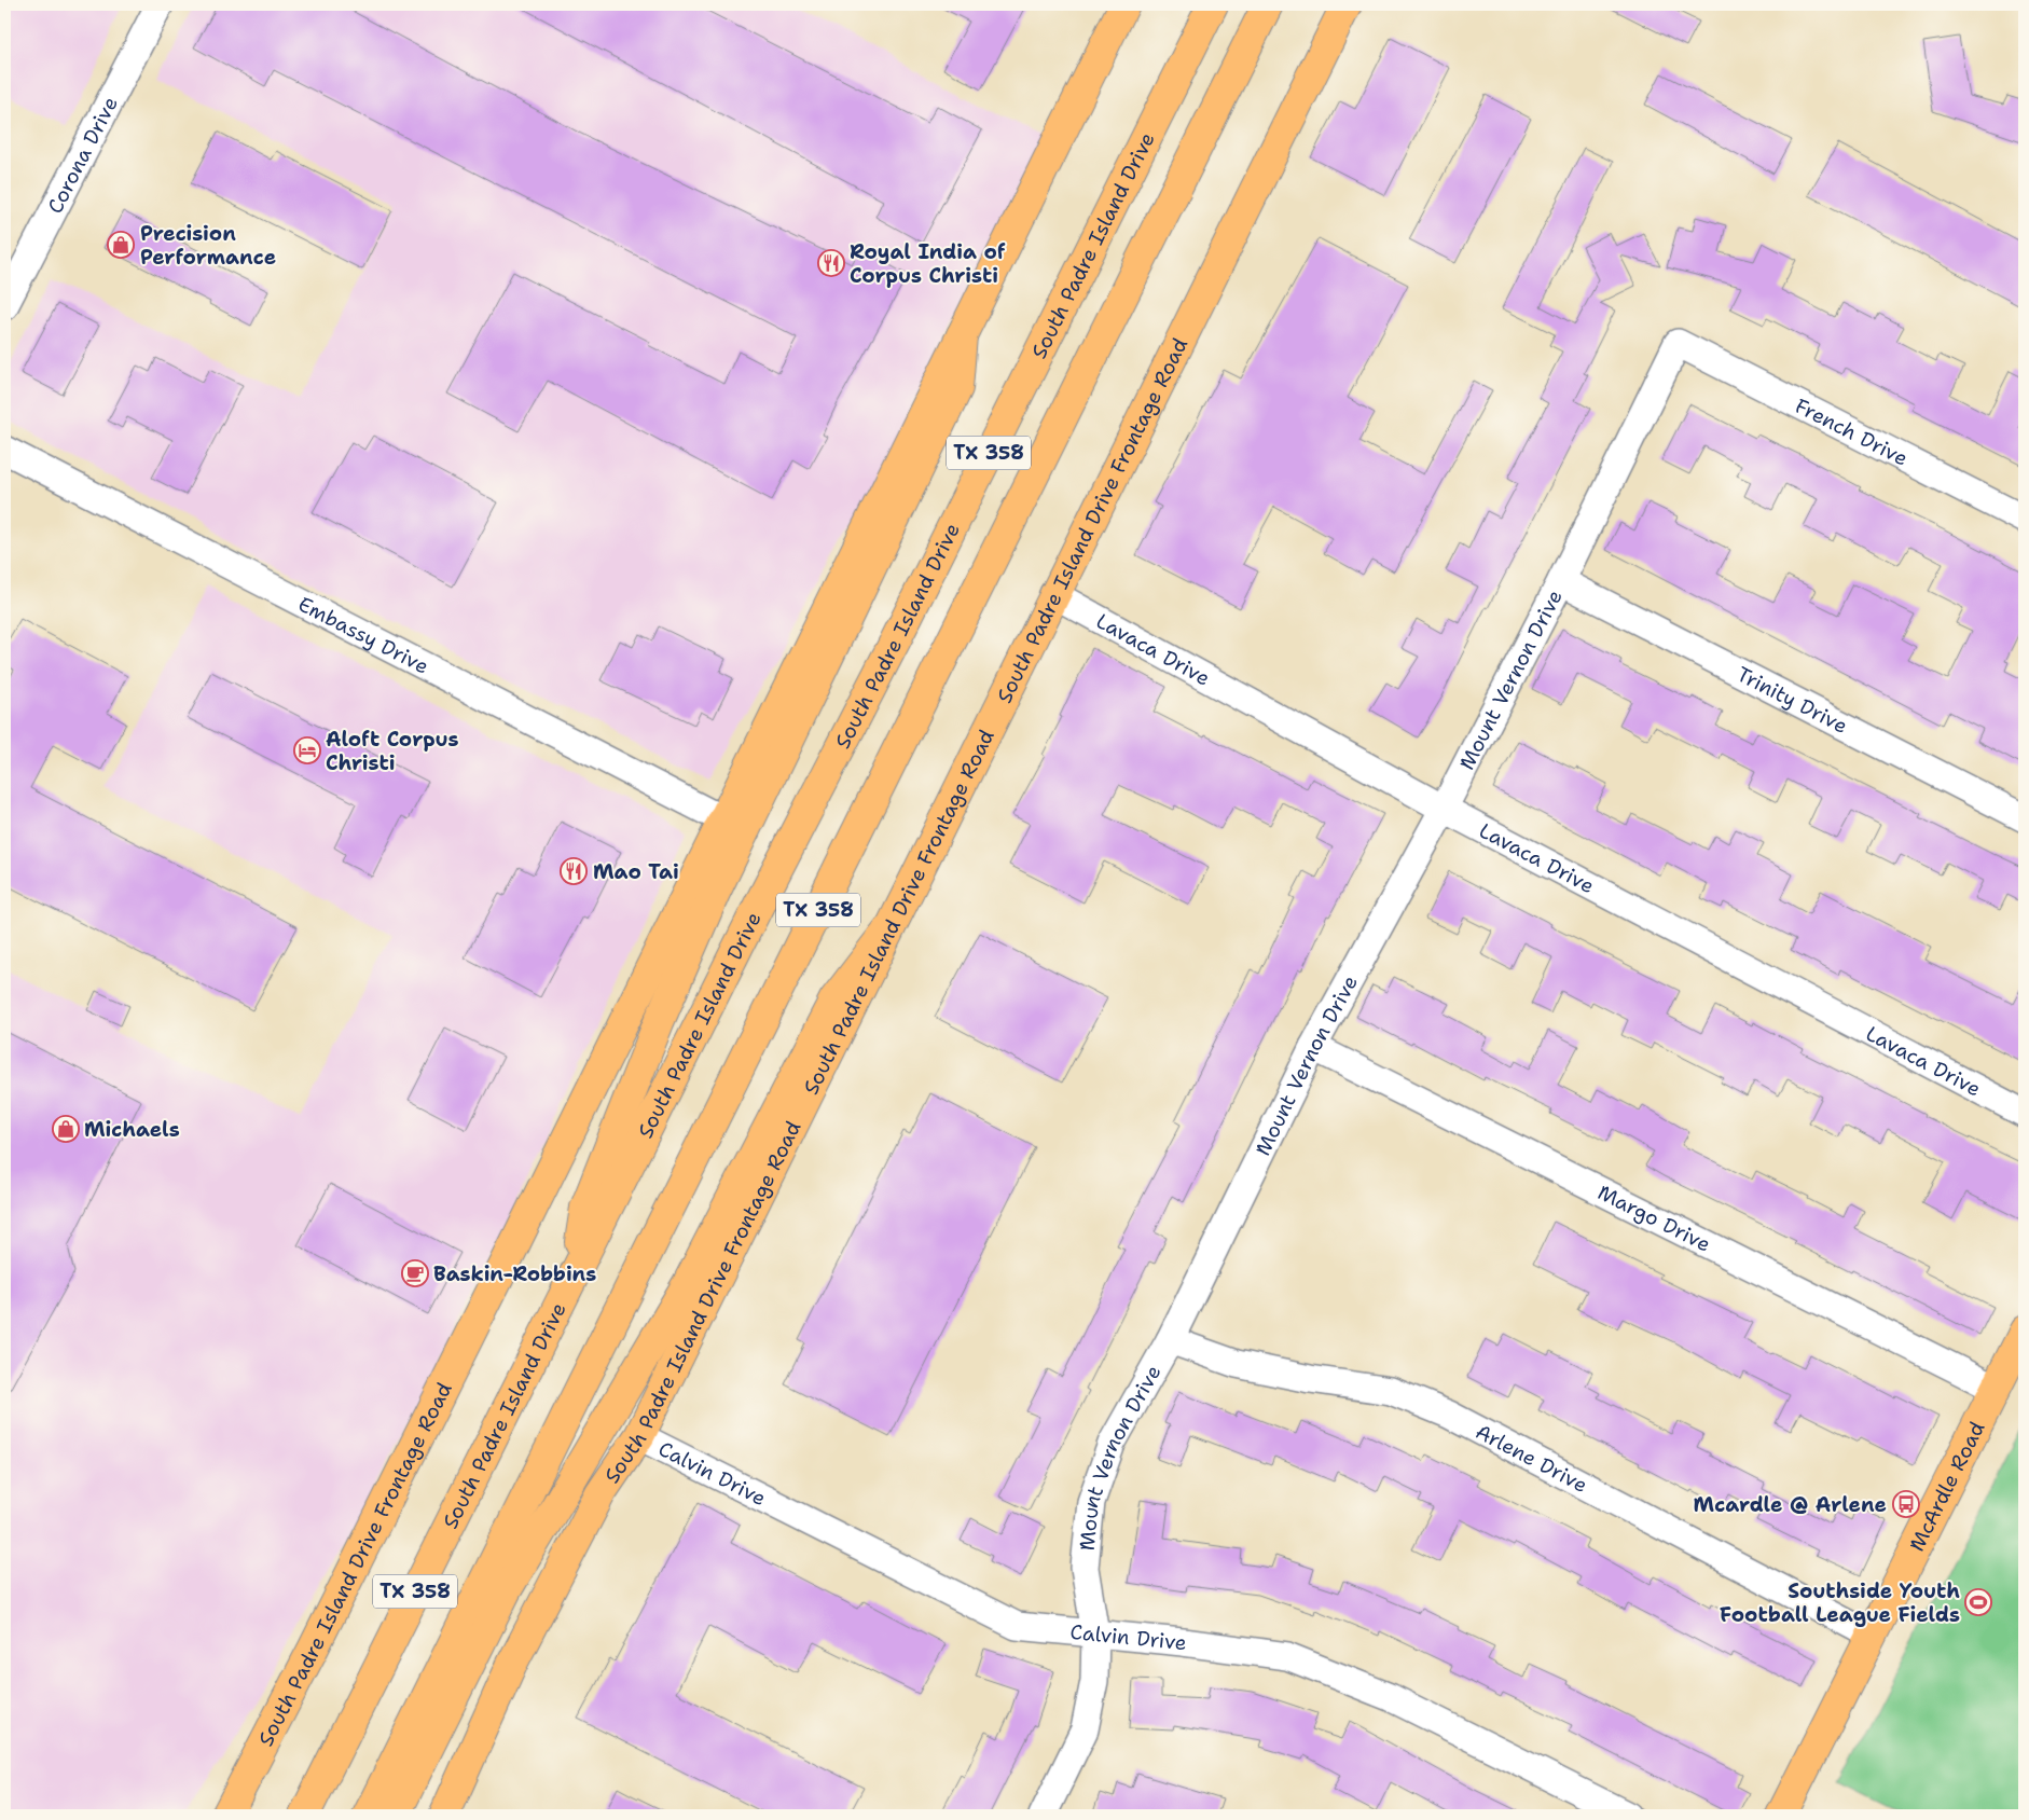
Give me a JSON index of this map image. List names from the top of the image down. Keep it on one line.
{"streets":{"main road":["South Padre Island Drive","TX 358","South Padre Island Drive Frontage Road","McArdle Road"],"street":["Corona Drive","French Drive","Embassy Drive","Lavaca Drive","Mount Vernon Drive","Trinity Drive","Margo Drive","Arlene Drive","Calvin Drive"]},"crossings":[["French Drive","Mount Vernon Drive"],["South Padre Island Drive Frontage Road","Embassy Drive"],["South Padre Island Drive Frontage Road","Lavaca Drive"],["South Padre Island Drive Frontage Road","Calvin Drive"],["Lavaca Drive","Mount Vernon Drive"],["Mount Vernon Drive","Trinity Drive"],["Mount Vernon Drive","Margo Drive"],["Mount Vernon Drive","Arlene Drive"],["Mount Vernon Drive","Calvin Drive"],["Margo Drive","McArdle Road"],["Arlene Drive","McArdle Road"]],"places":{"shop":["Precision Performance","Michaels"],"restaurant":["Royal India of Corpus Christi","Mao Tai"],"hotel":["Aloft Corpus Christi"],"cafe":["Baskin-Robbins"],"bus stop":["Mcardle @ Arlene"],"sports":["Southside Youth Football League Fields"]}}
